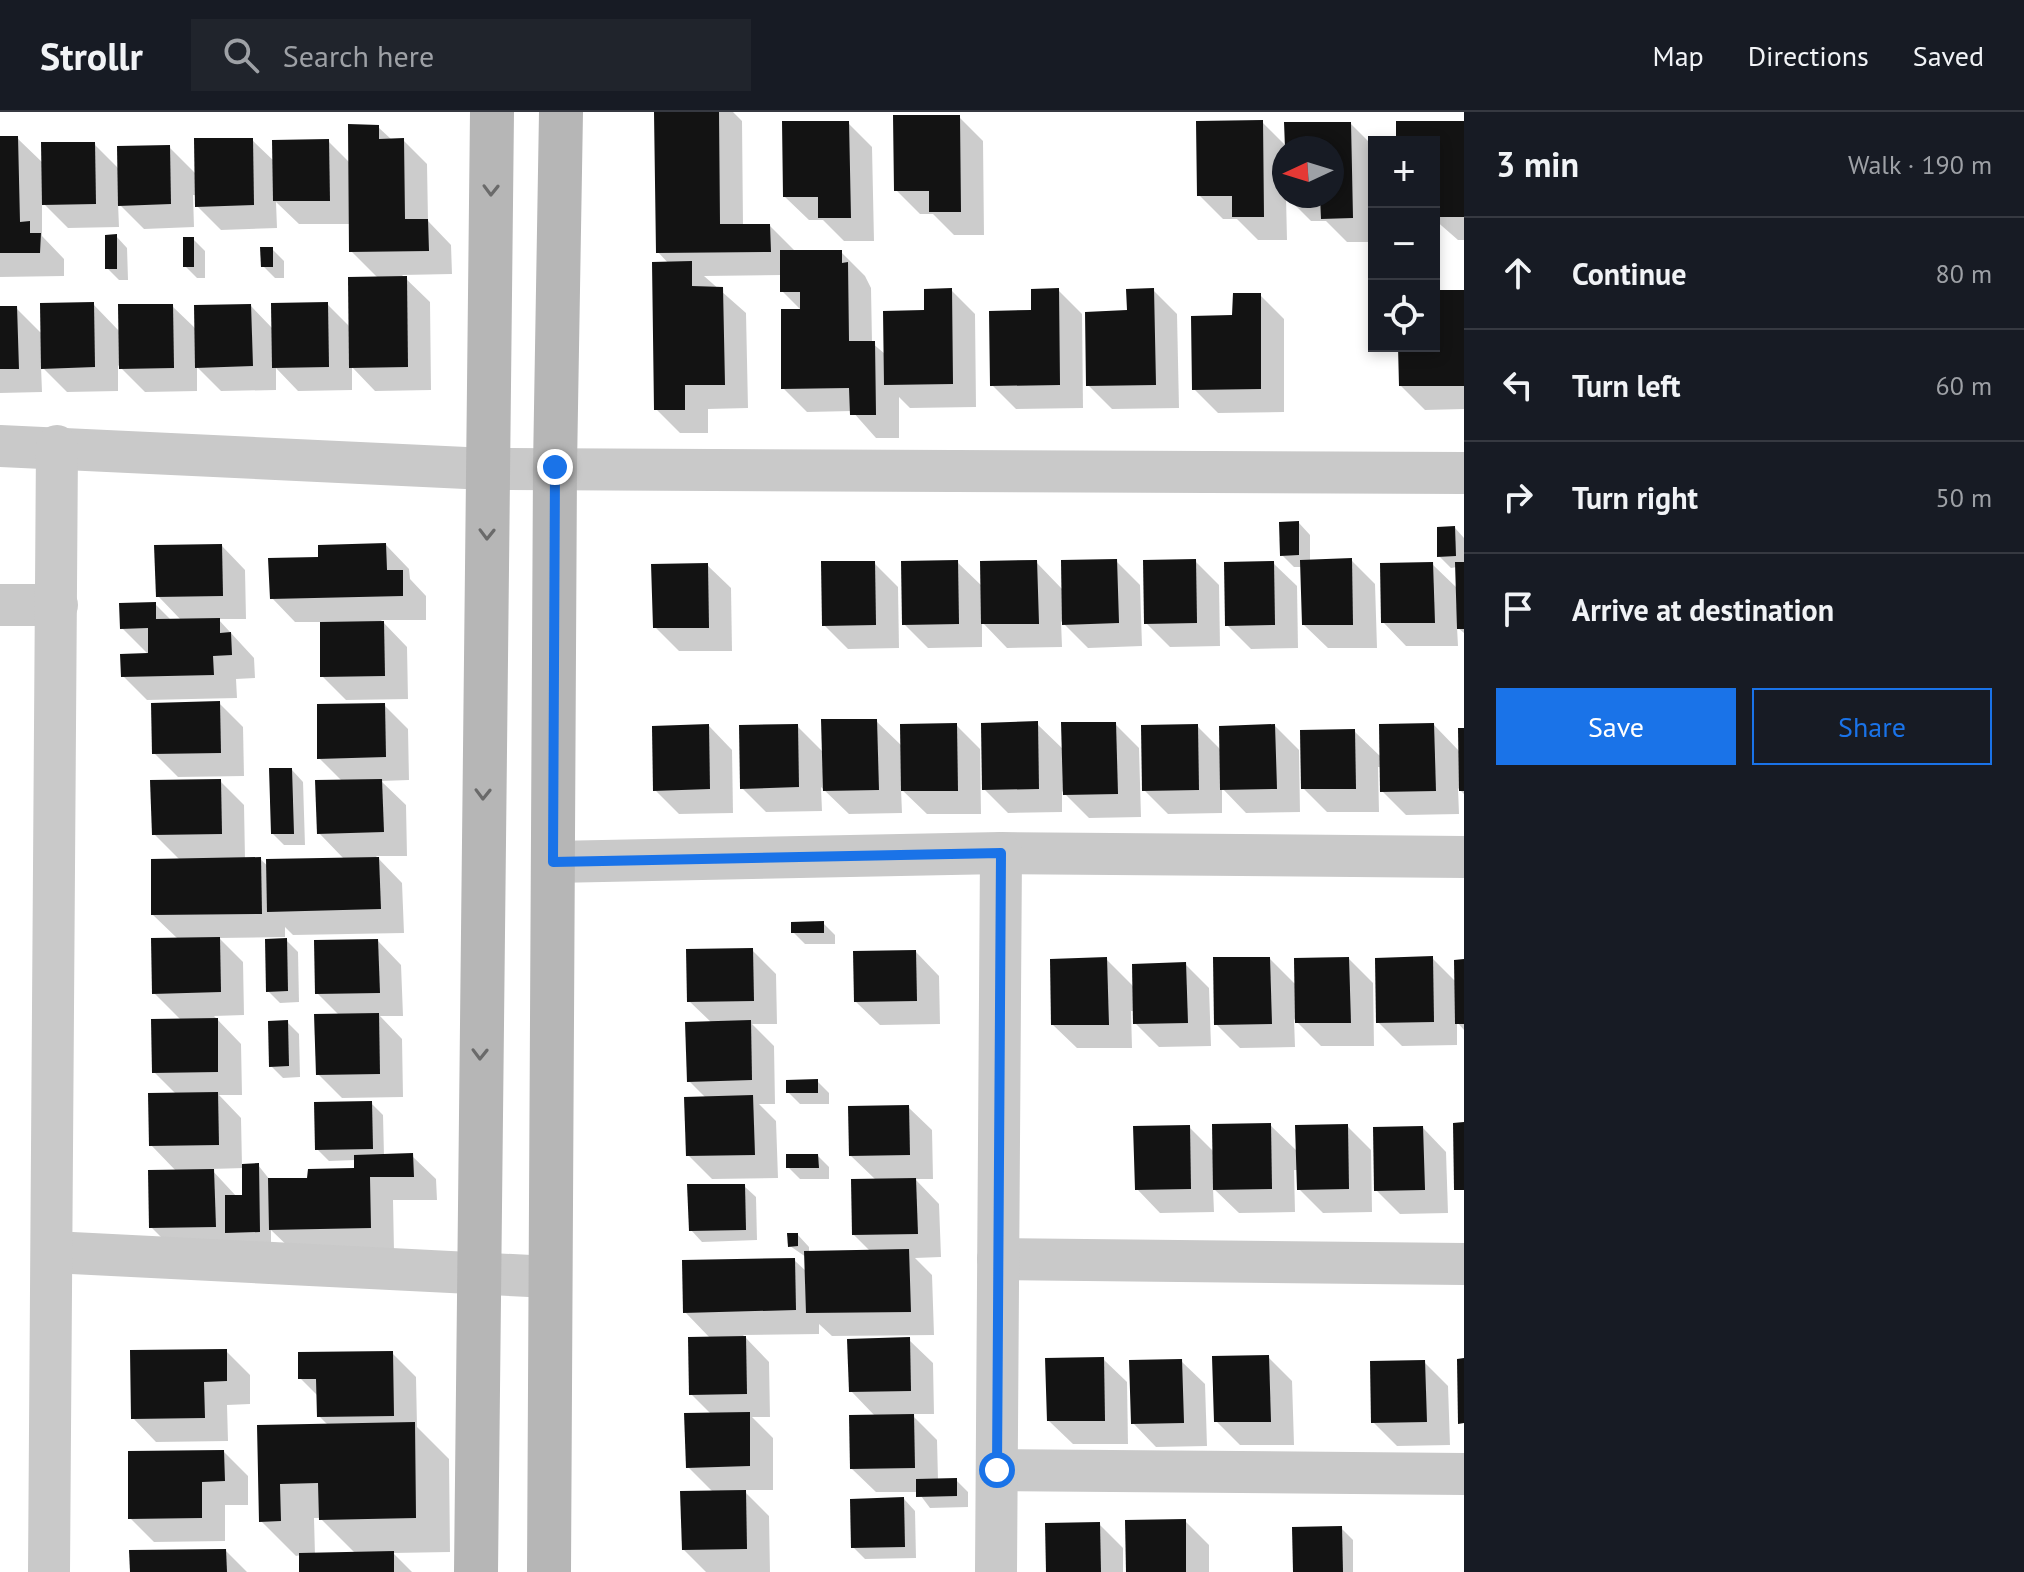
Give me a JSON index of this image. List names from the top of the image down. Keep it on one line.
{"north":"left","page":{"header":"Strollr","search":"Search here","nav":["Map","Directions","Saved"],"heading":["3 min","Walk · 190 m"],"map_buttons":["+","−"],"list":[["Continue","80 m"],["Turn left","60 m"],["Turn right","50 m"],"Arrive at destination"],"buttons":["Save","Share"]}}
